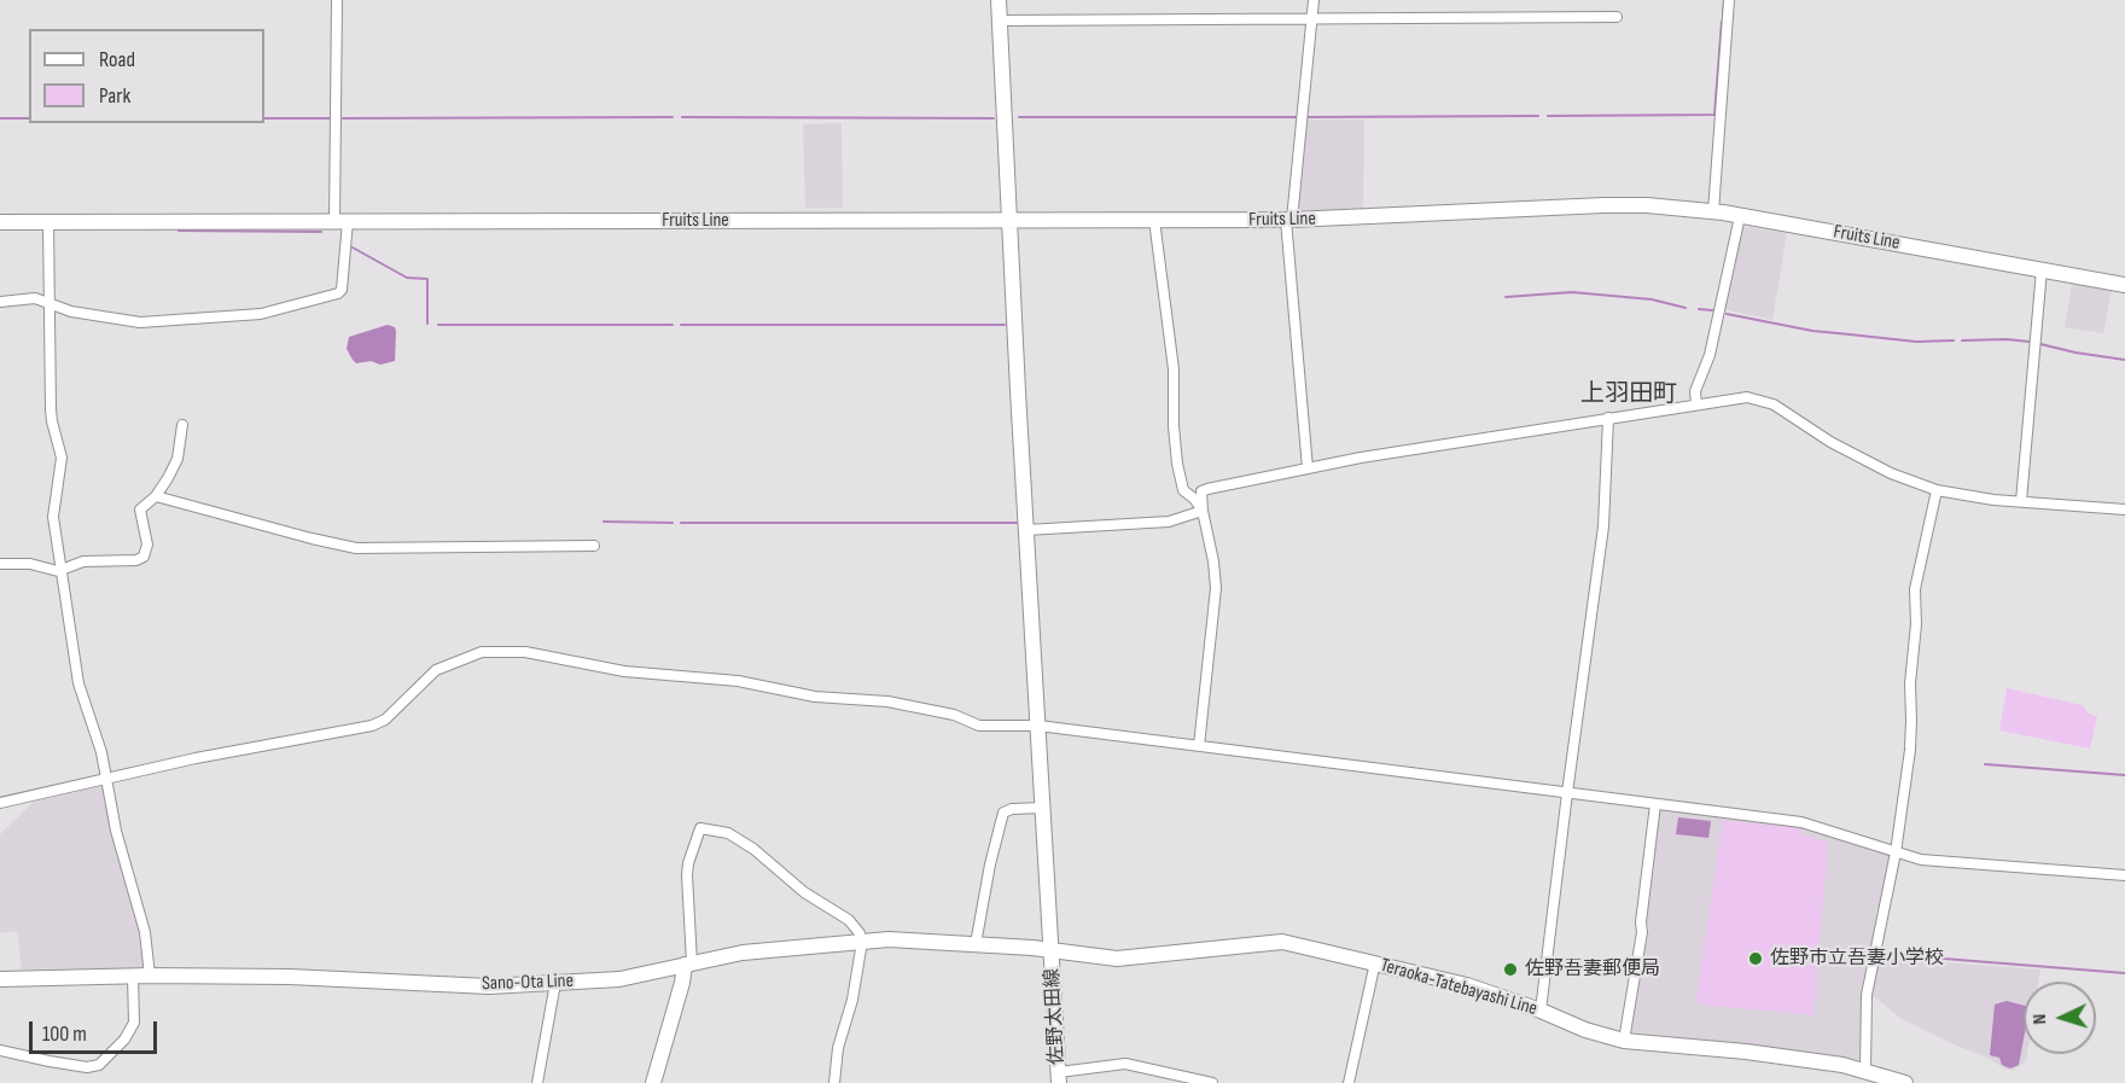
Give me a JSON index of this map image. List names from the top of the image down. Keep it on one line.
{"streets":{"street":["Fruits Line","Sano-Ota Line","Teraoka-Tatebayashi Line","佐野太田線"]},"crossings":[["Fruits Line","佐野太田線"],["Sano-Ota Line","Teraoka-Tatebayashi Line"],["Sano-Ota Line","佐野太田線"],["Teraoka-Tatebayashi Line","佐野太田線"]],"districts":["上羽田町"],"places":["佐野市立吾妻小学校","佐野吾妻郵便局"],"legend":["Road","Park"],"scale_bar":"100 m","north":"left"}
